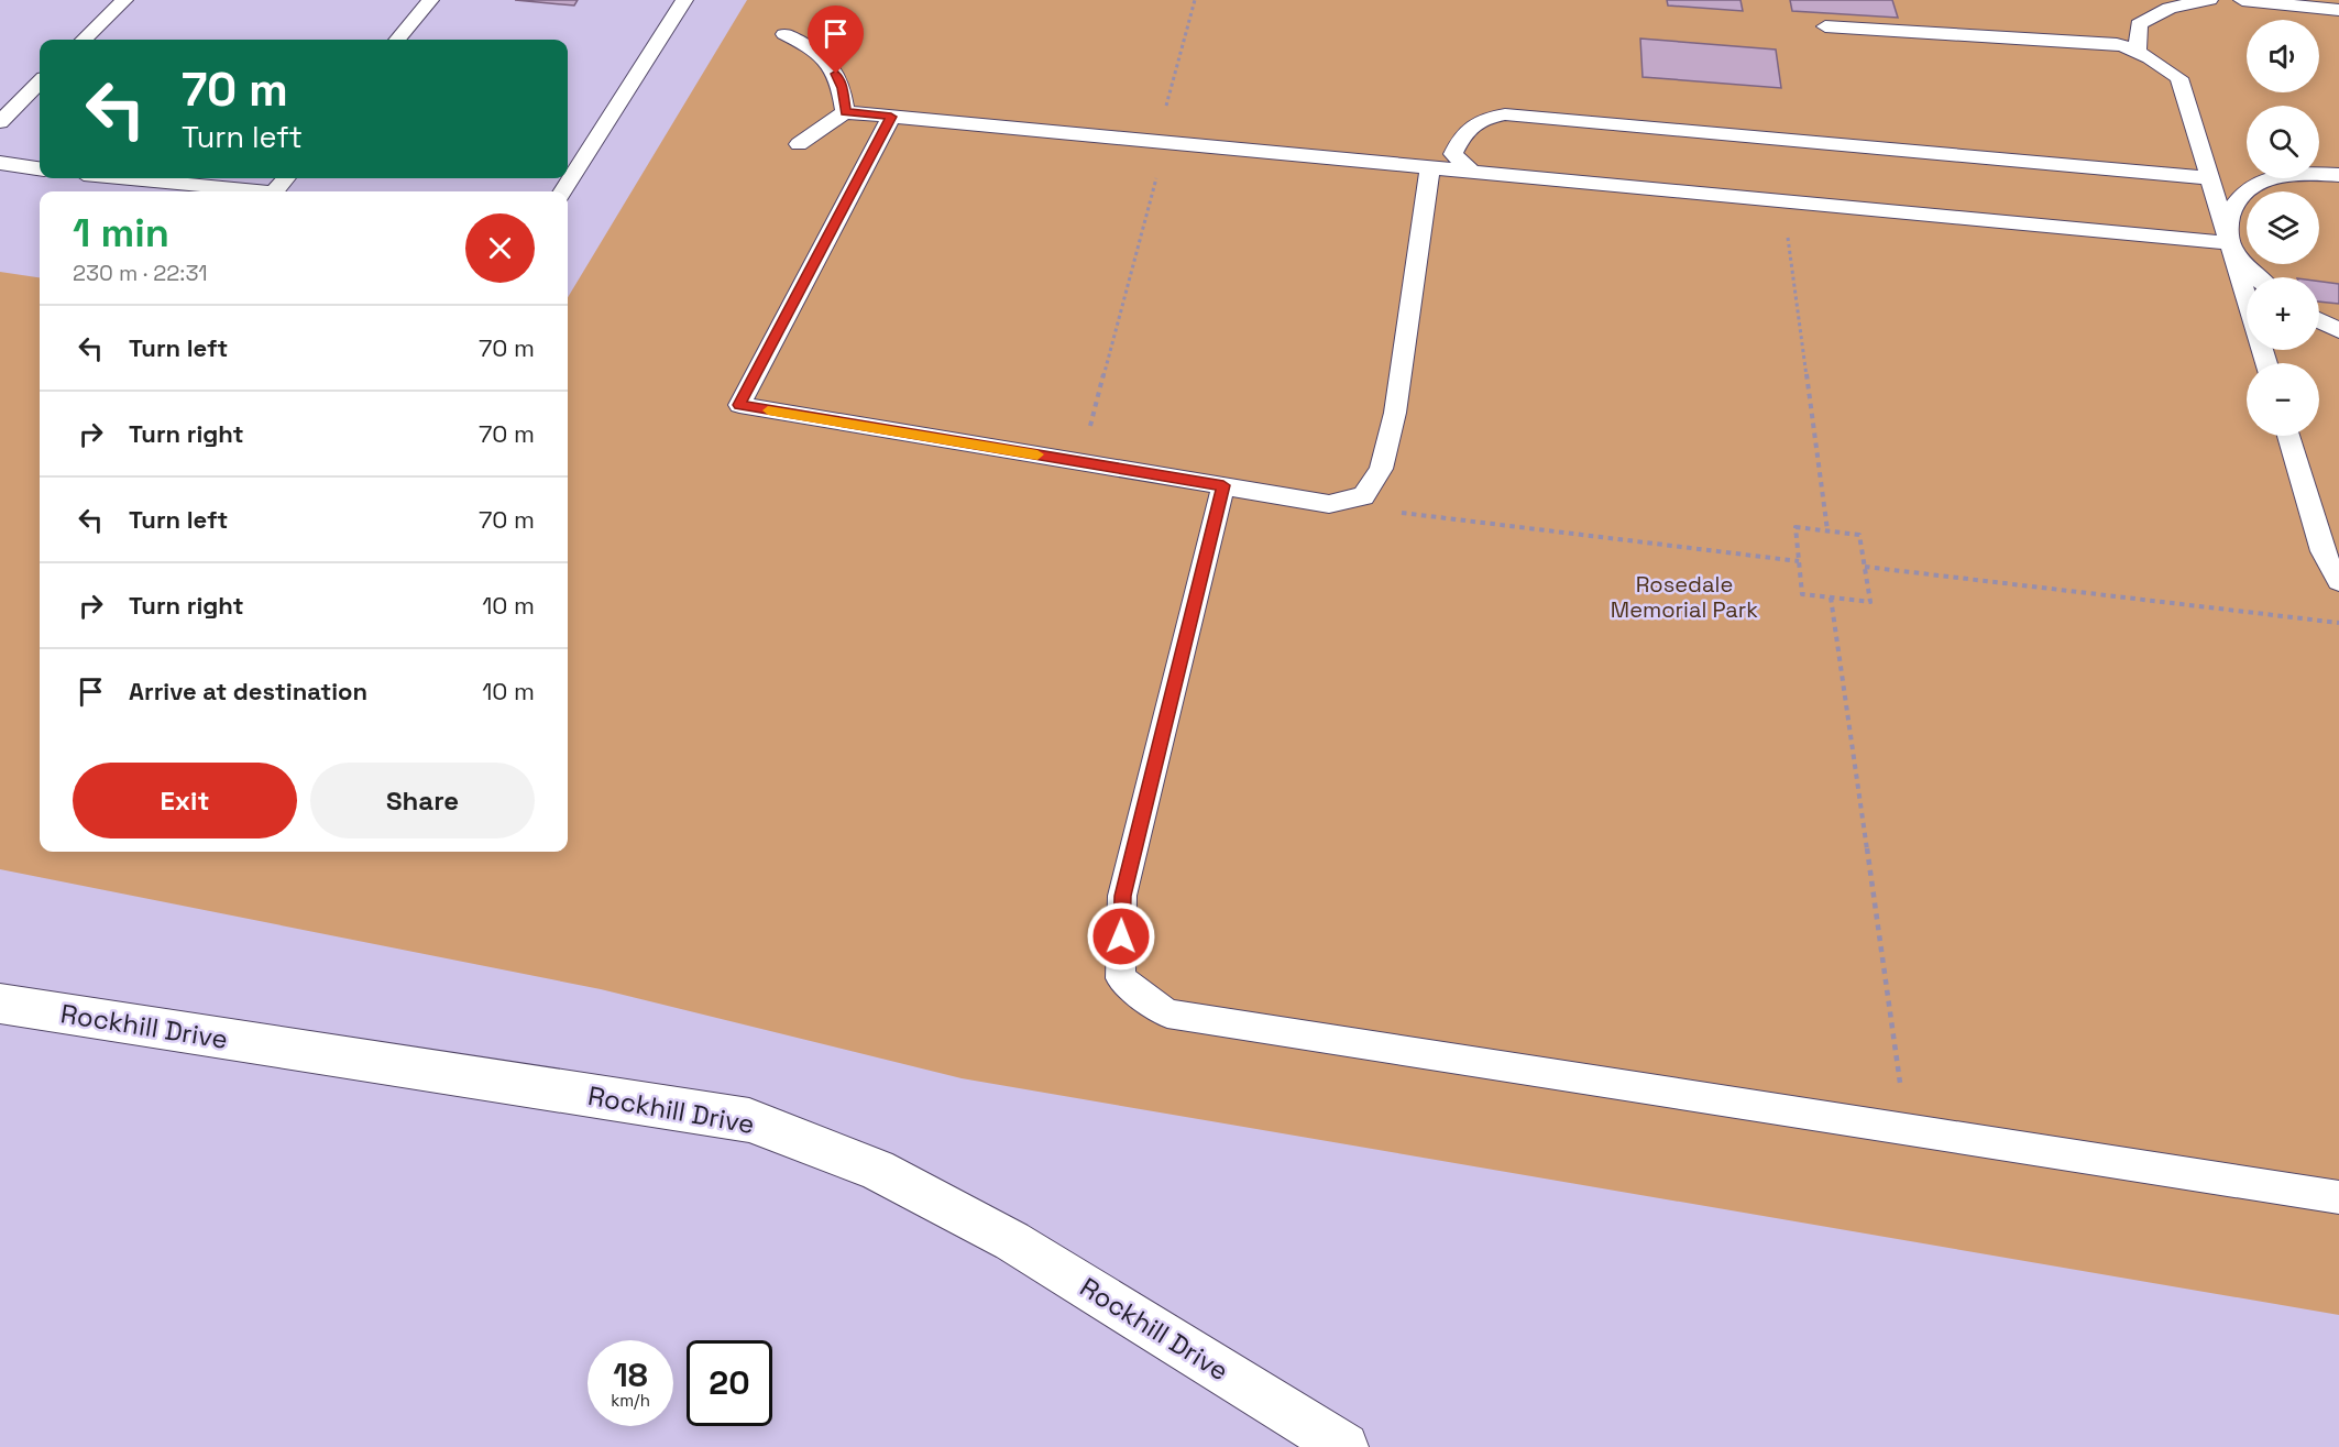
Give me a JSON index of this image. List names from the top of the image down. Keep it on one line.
{"streets":{"street":["Rockhill Drive"]},"parks":["Rosedale Memorial Park"],"page":{"map_buttons":["+","−"],"turn":["70 m","Turn left"],"heading":["1 min","230 m · 22:31"],"list":[{"name":"Turn left","value":"70 m"},{"name":"Turn right","value":"70 m"},{"name":"Turn left","value":"70 m"},{"name":"Turn right","value":"10 m"},{"name":"Arrive at destination","value":"10 m"}],"buttons":["Exit","Share"],"speed":"18 km/h","limit":"20"}}
